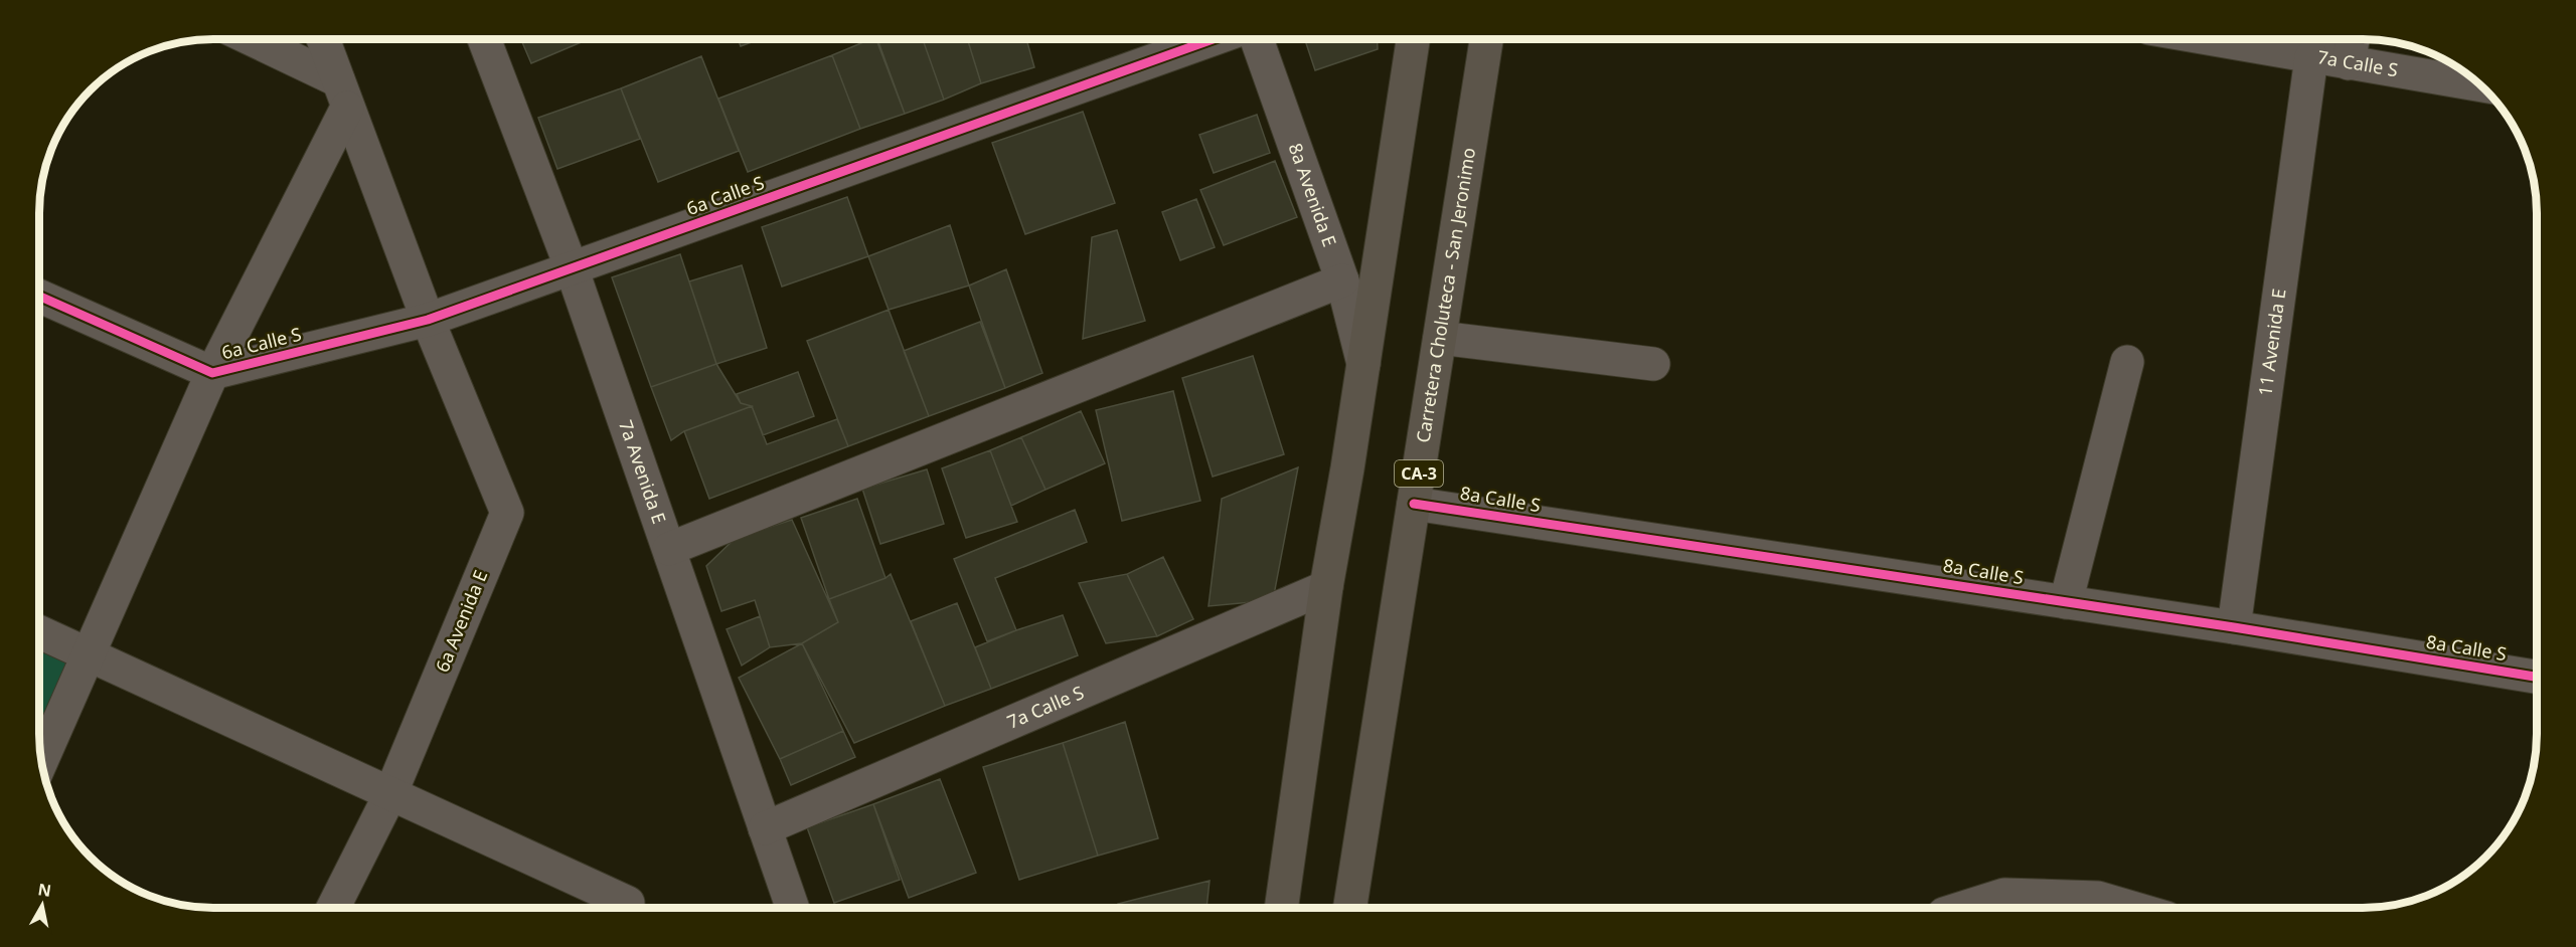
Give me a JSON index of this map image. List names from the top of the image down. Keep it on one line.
{"streets":{"highway":["Carretera Choluteca - San Jeronimo","CA-3"],"street":["7a Calle S","8a Avenida E","6a Calle S","11 Avenida E","7a Avenida E","8a Calle S","6a Avenida E"]},"crossings":[["7a Calle S","11 Avenida E"],["7a Calle S","7a Avenida E"],["6a Calle S","7a Avenida E"],["6a Calle S","6a Avenida E"],["Carretera Choluteca - San Jeronimo","8a Calle S"],["11 Avenida E","8a Calle S"]],"north":"top"}
